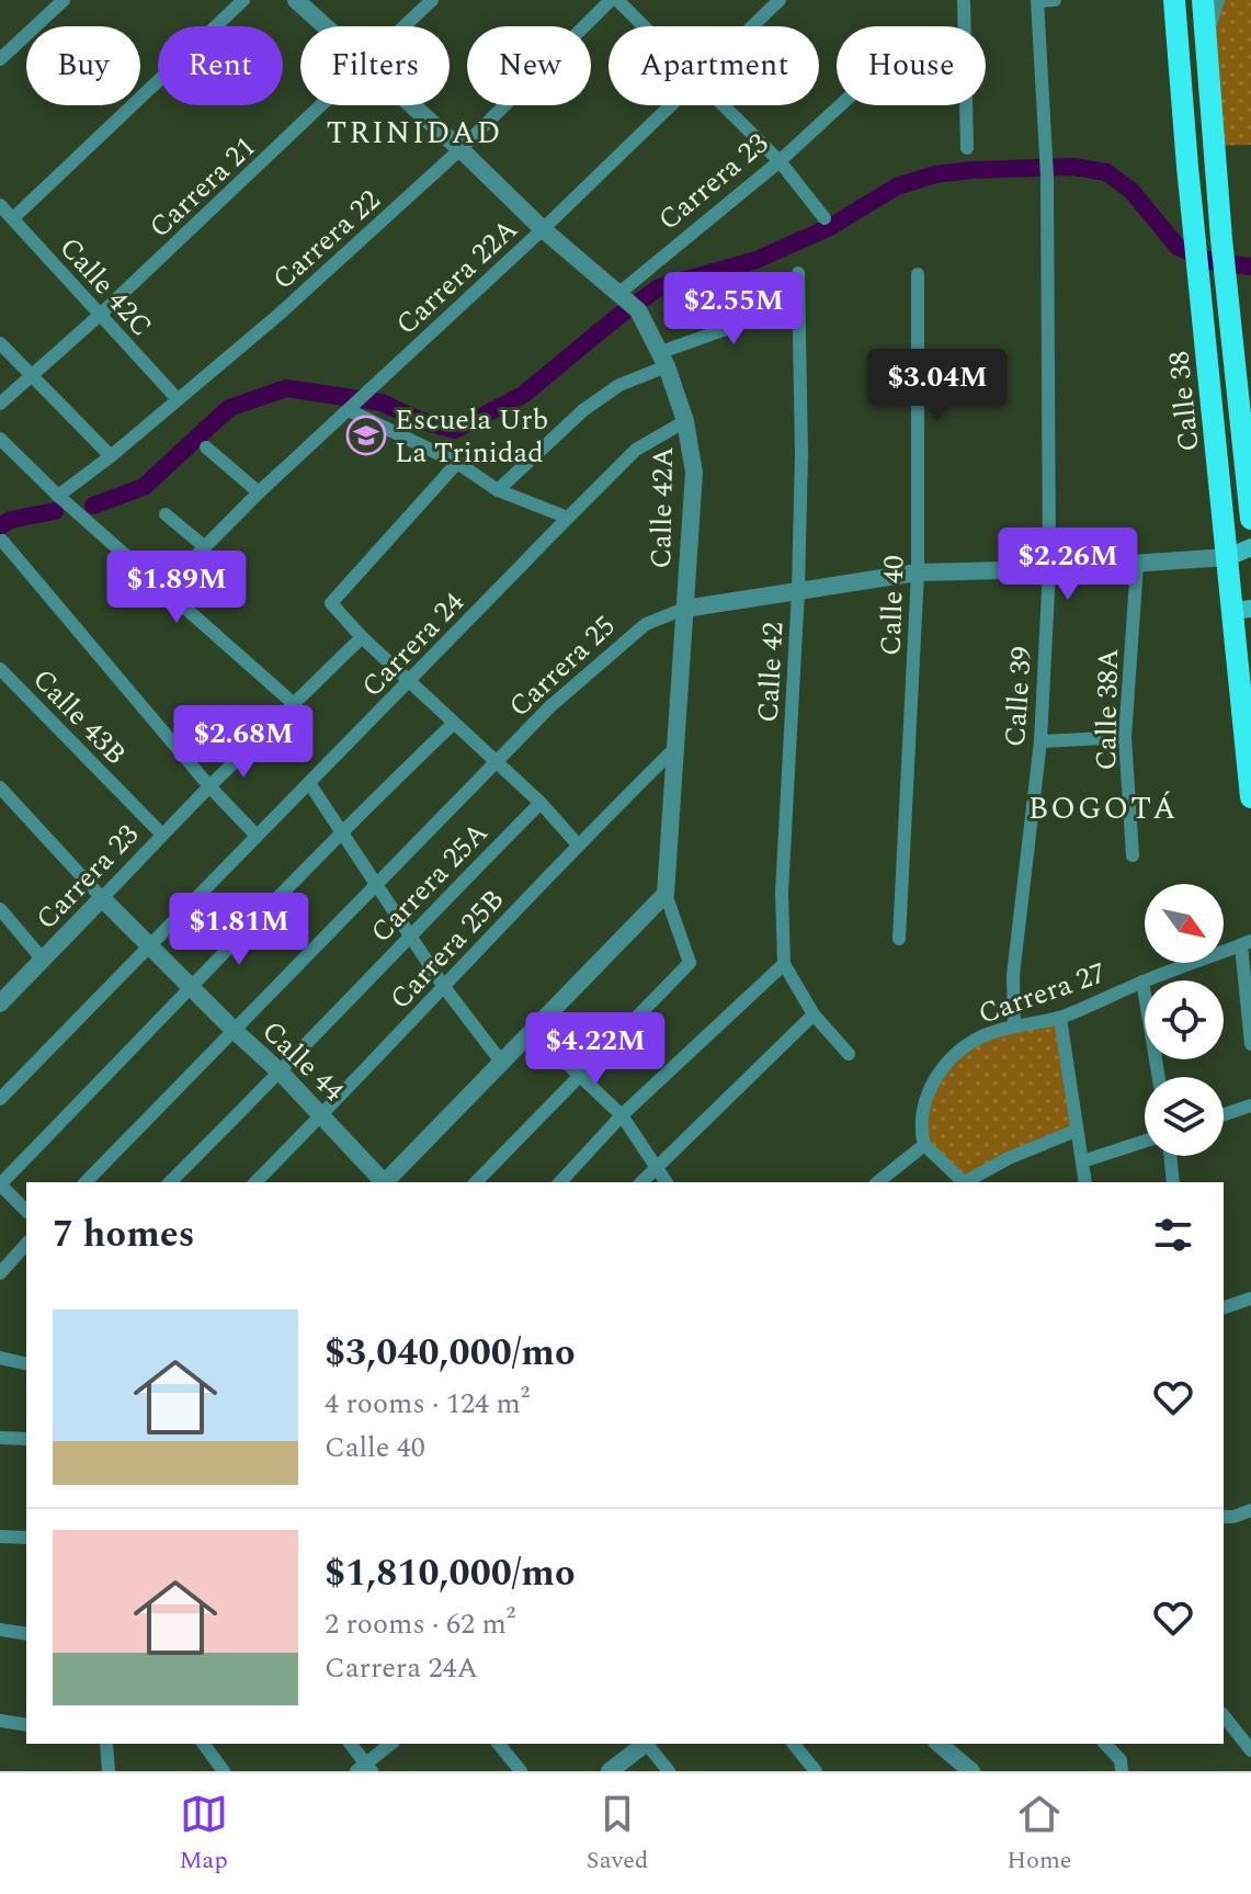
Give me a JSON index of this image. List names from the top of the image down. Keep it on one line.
{"streets":{"highway":["Calle 38"],"main road":["Carrera 25"],"street":["Carrera 23","Carrera 21","Carrera 22","Carrera 22A","Calle 42C","Calle 42A","Calle 40","Carrera 24","Calle 42","Calle 39","Calle 38A","Calle 43B","Carrera 25A","Carrera 25B","Carrera 27","Calle 44"]},"crossings":[["Carrera 23","Calle 42A"],["Carrera 23","Calle 43B"],["Carrera 23","Calle 44"],["Carrera 21","Calle 42C"],["Carrera 22","Calle 42C"],["Carrera 22","Calle 42A"],["Carrera 22A","Calle 42A"],["Calle 38","Carrera 25"],["Calle 42A","Carrera 24"],["Calle 42A","Carrera 25"],["Calle 42A","Carrera 25B"],["Calle 40","Carrera 25"],["Carrera 24","Calle 44"],["Carrera 25","Calle 42"],["Carrera 25","Calle 39"],["Carrera 25","Calle 38A"],["Carrera 25","Calle 44"],["Calle 39","Carrera 27"],["Carrera 25A","Calle 44"],["Carrera 25B","Calle 44"]],"districts":["TRINIDAD","BOGOTÁ"],"places":{"school or university":["Escuela Urb La Trinidad"]},"north":"bottom right","page":{"chip":["Buy","Rent","Filters","New","Apartment","House"],"price":["$2.55M","$3.04M","$2.26M","$1.89M","$2.68M","$1.81M","$4.22M"],"heading":"7 homes","list":[{"name":"$3,040,000/mo","note":"4 rooms · 124 m² · Calle 40"},{"name":"$1,810,000/mo","note":"2 rooms · 62 m² · Carrera 24A"}],"tabs":["Map","Saved","Home"]}}
